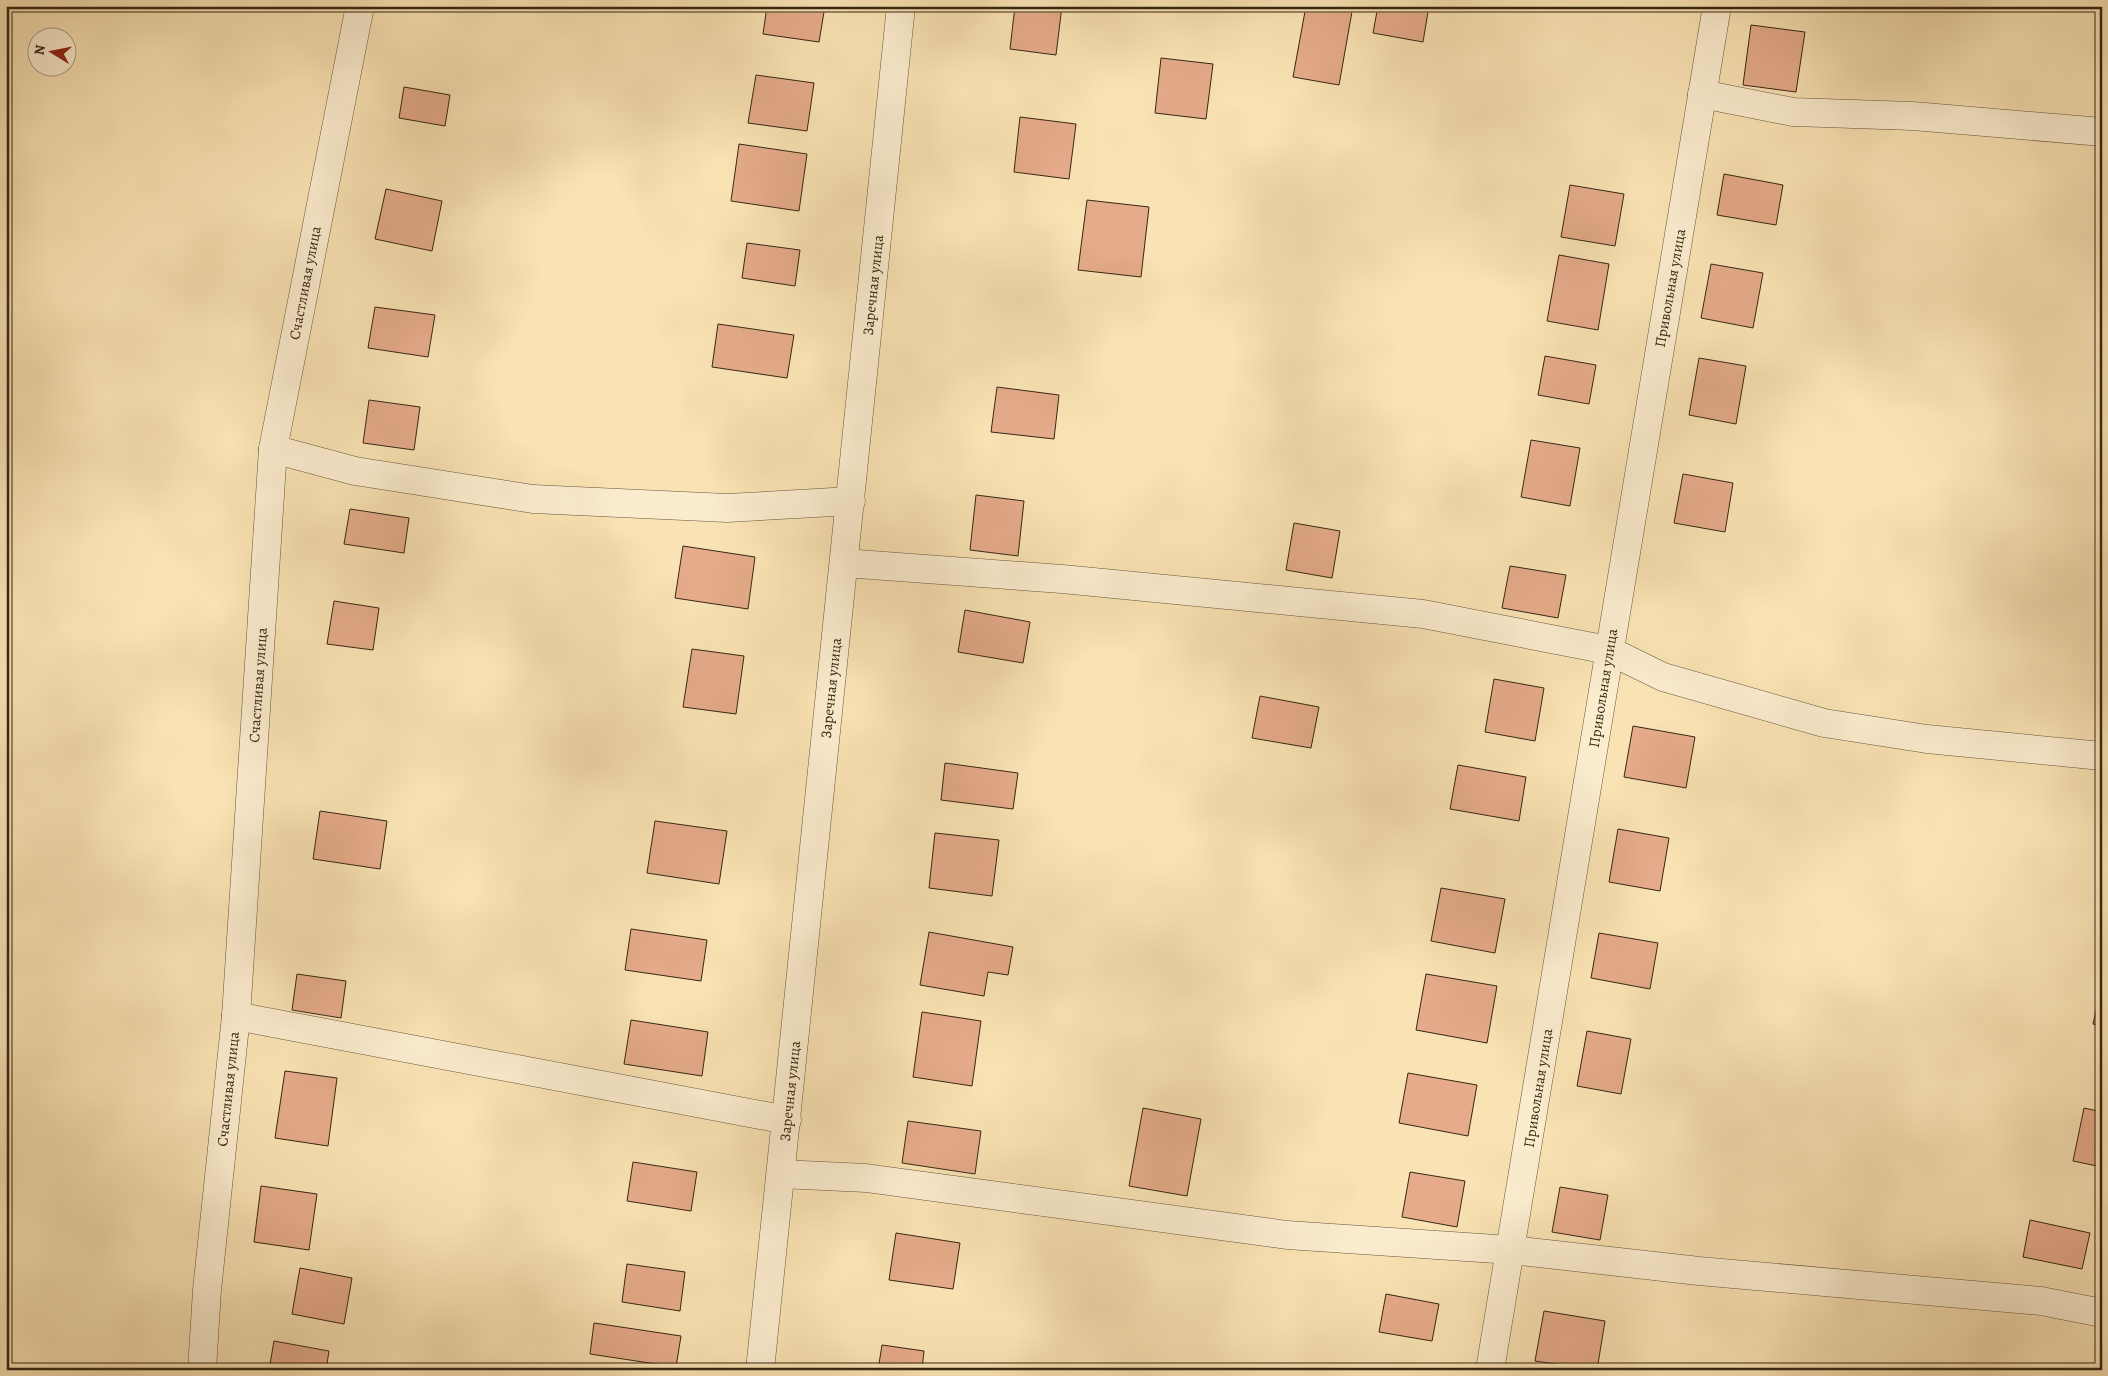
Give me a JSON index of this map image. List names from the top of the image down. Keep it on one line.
{"streets":{"street":["Счастливая улица","Заречная улица","Привольная улица"]},"north":"left"}
